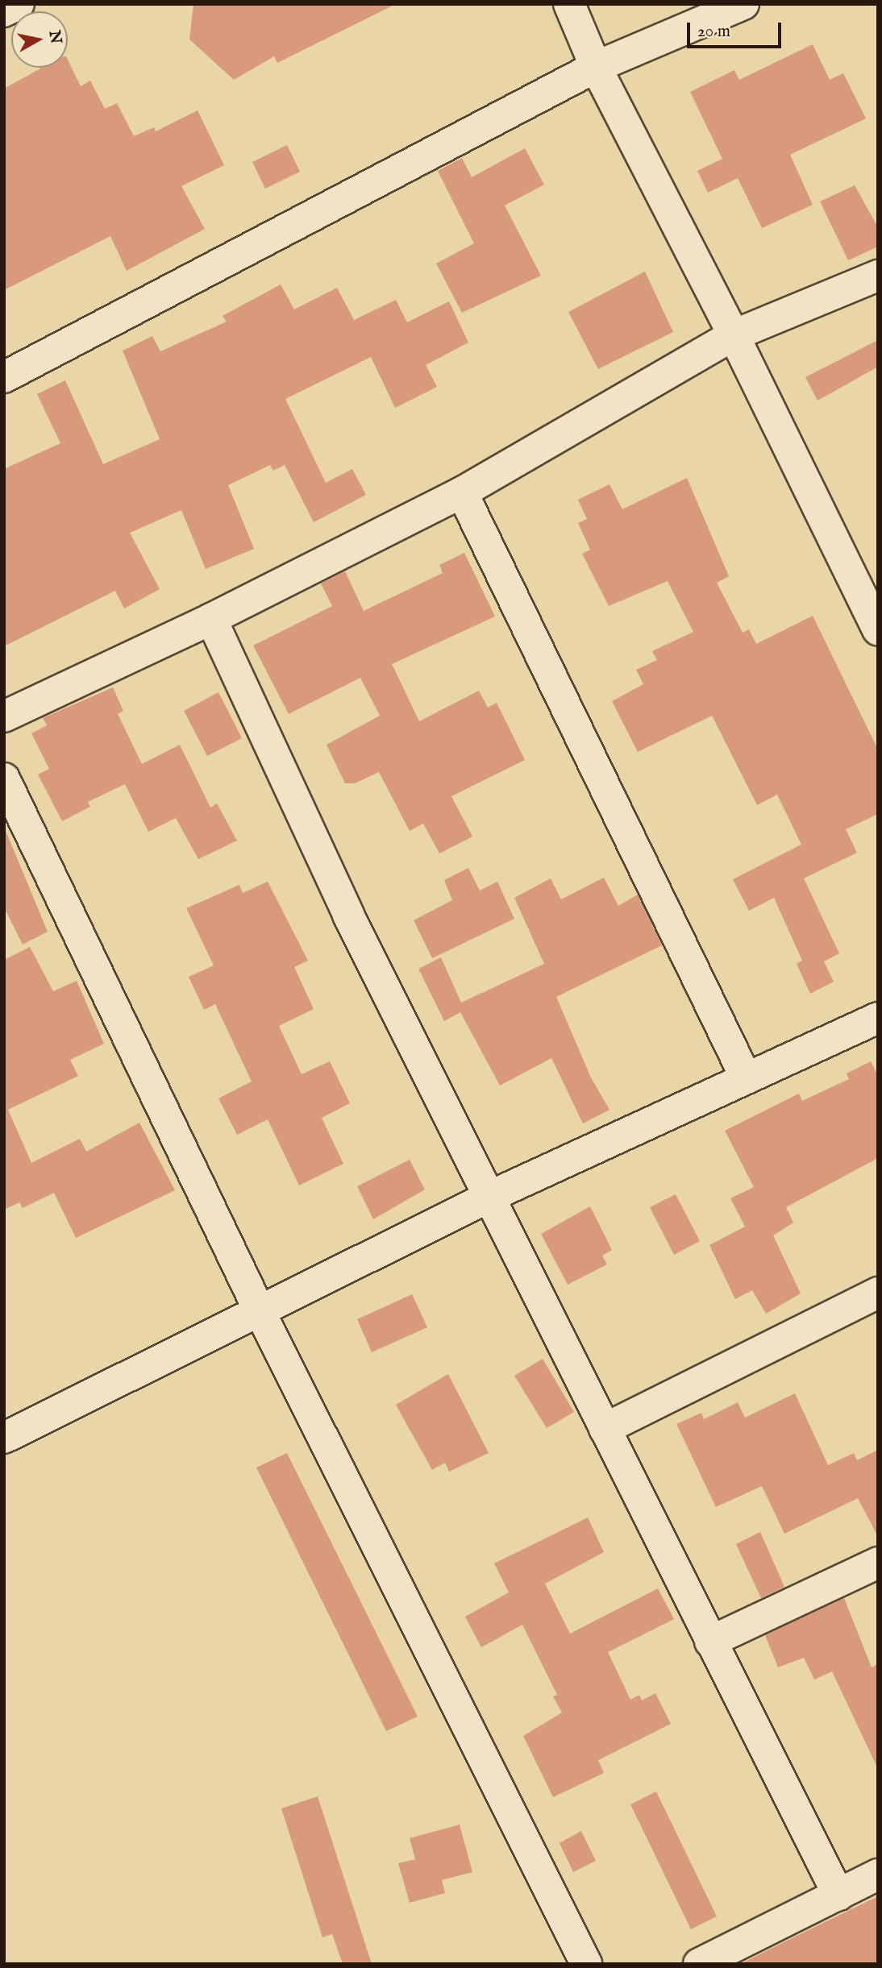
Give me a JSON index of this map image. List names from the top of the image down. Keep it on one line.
{"scale_bar":"20 m","north":"right"}
